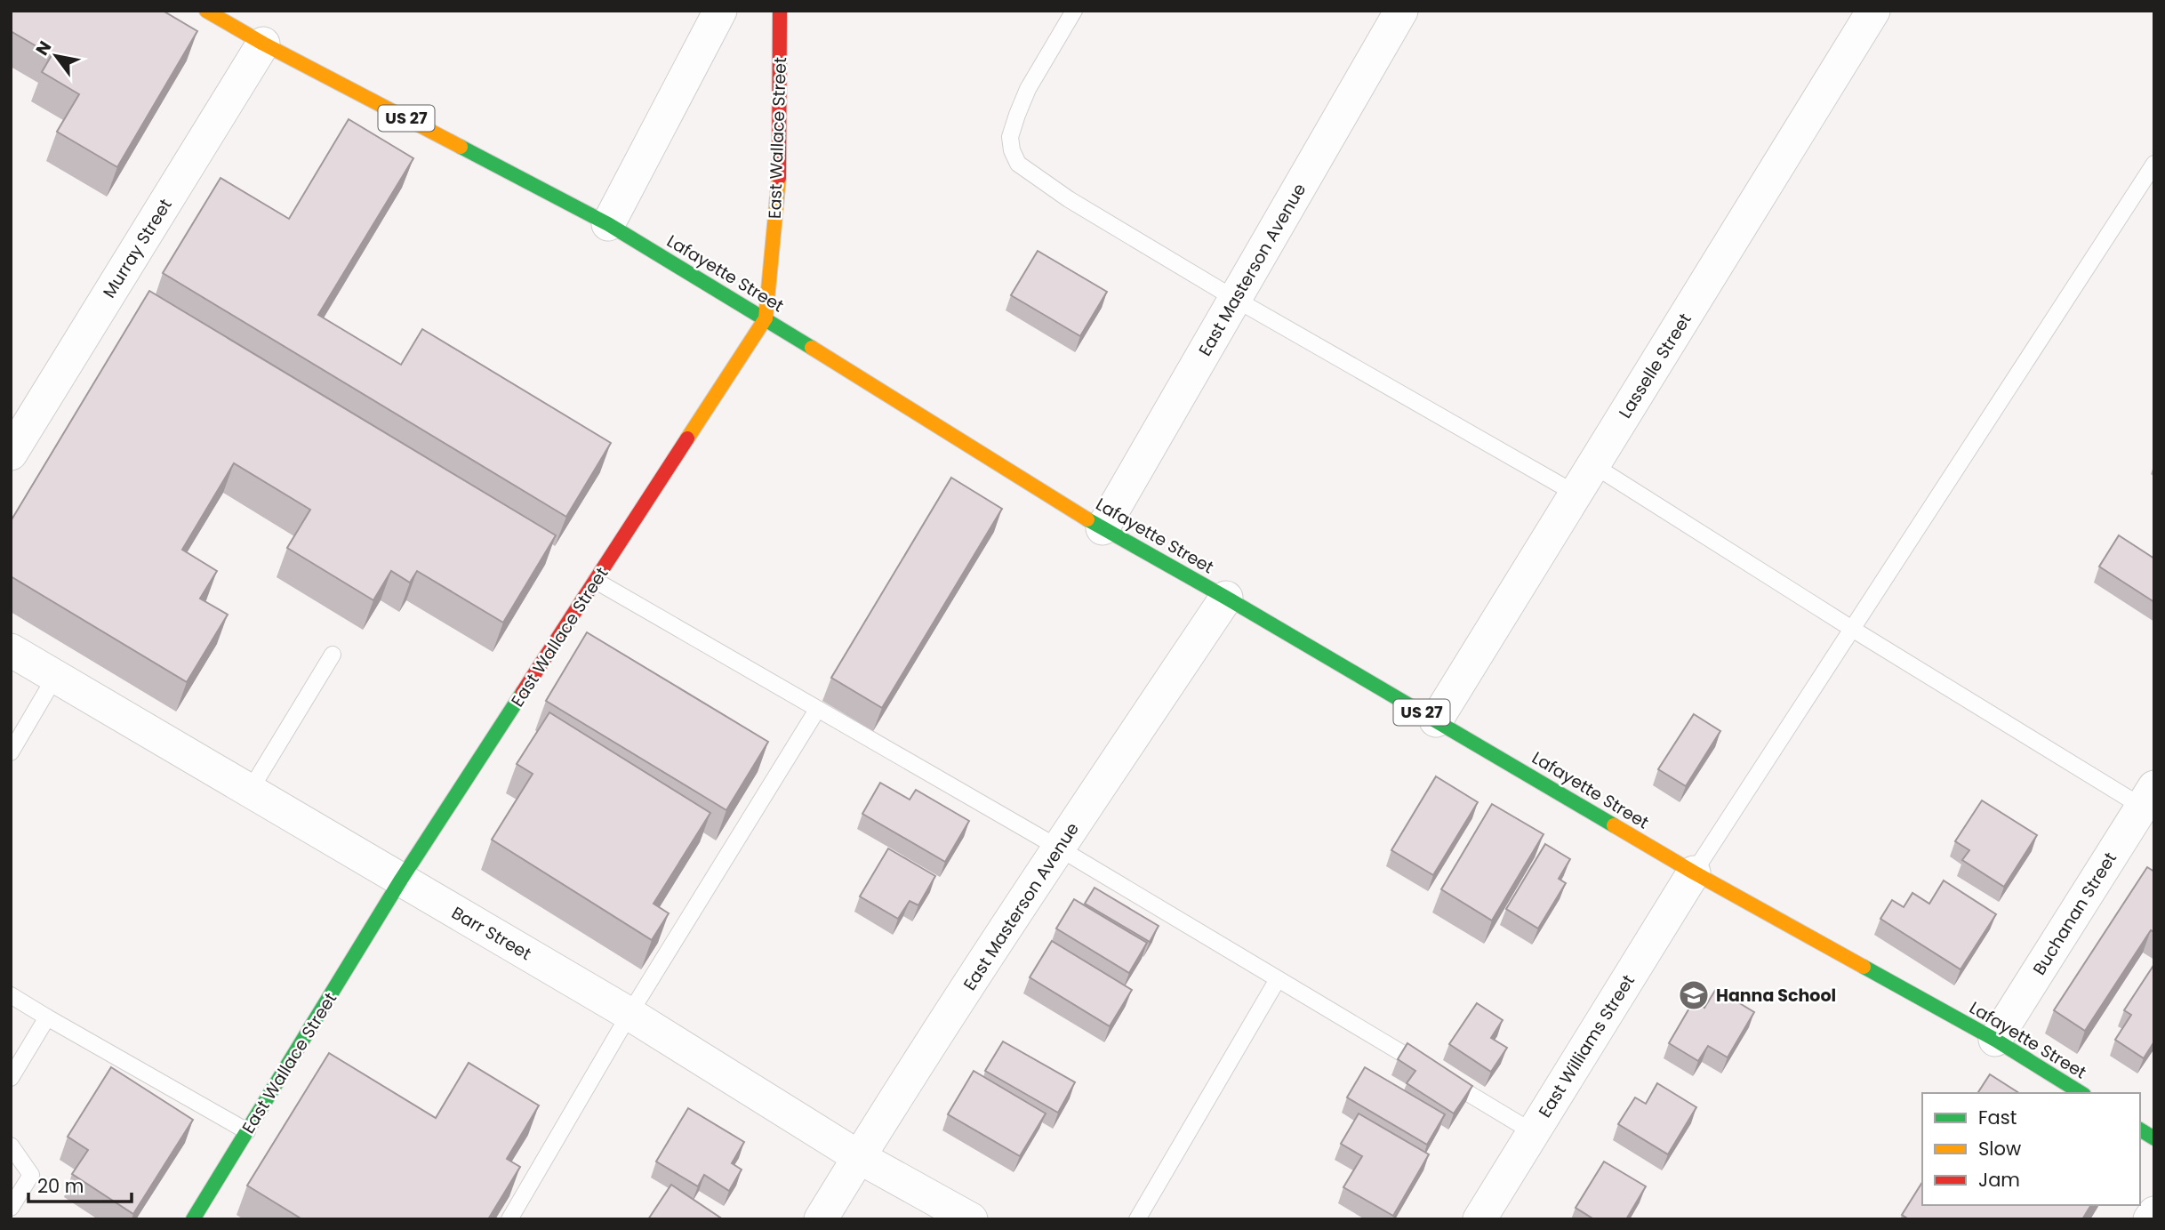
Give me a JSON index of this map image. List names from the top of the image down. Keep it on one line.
{"streets":{"main road":["US 27","East Wallace Street","Lafayette Street"],"street":["Murray Street","East Masterson Avenue","Lasselle Street","Buchanan Street","Barr Street","East Williams Street"]},"crossings":[["East Wallace Street","Lafayette Street"],["East Wallace Street","Barr Street"],["Murray Street","Lafayette Street"],["East Masterson Avenue","Lafayette Street"],["East Masterson Avenue","Barr Street"],["Lafayette Street","Lasselle Street"],["Lafayette Street","Buchanan Street"],["Lafayette Street","East Williams Street"]],"places":{"school or university":["Hanna School"]},"legend":["Fast","Slow","Jam"],"scale_bar":"20 m","north":"top left"}
